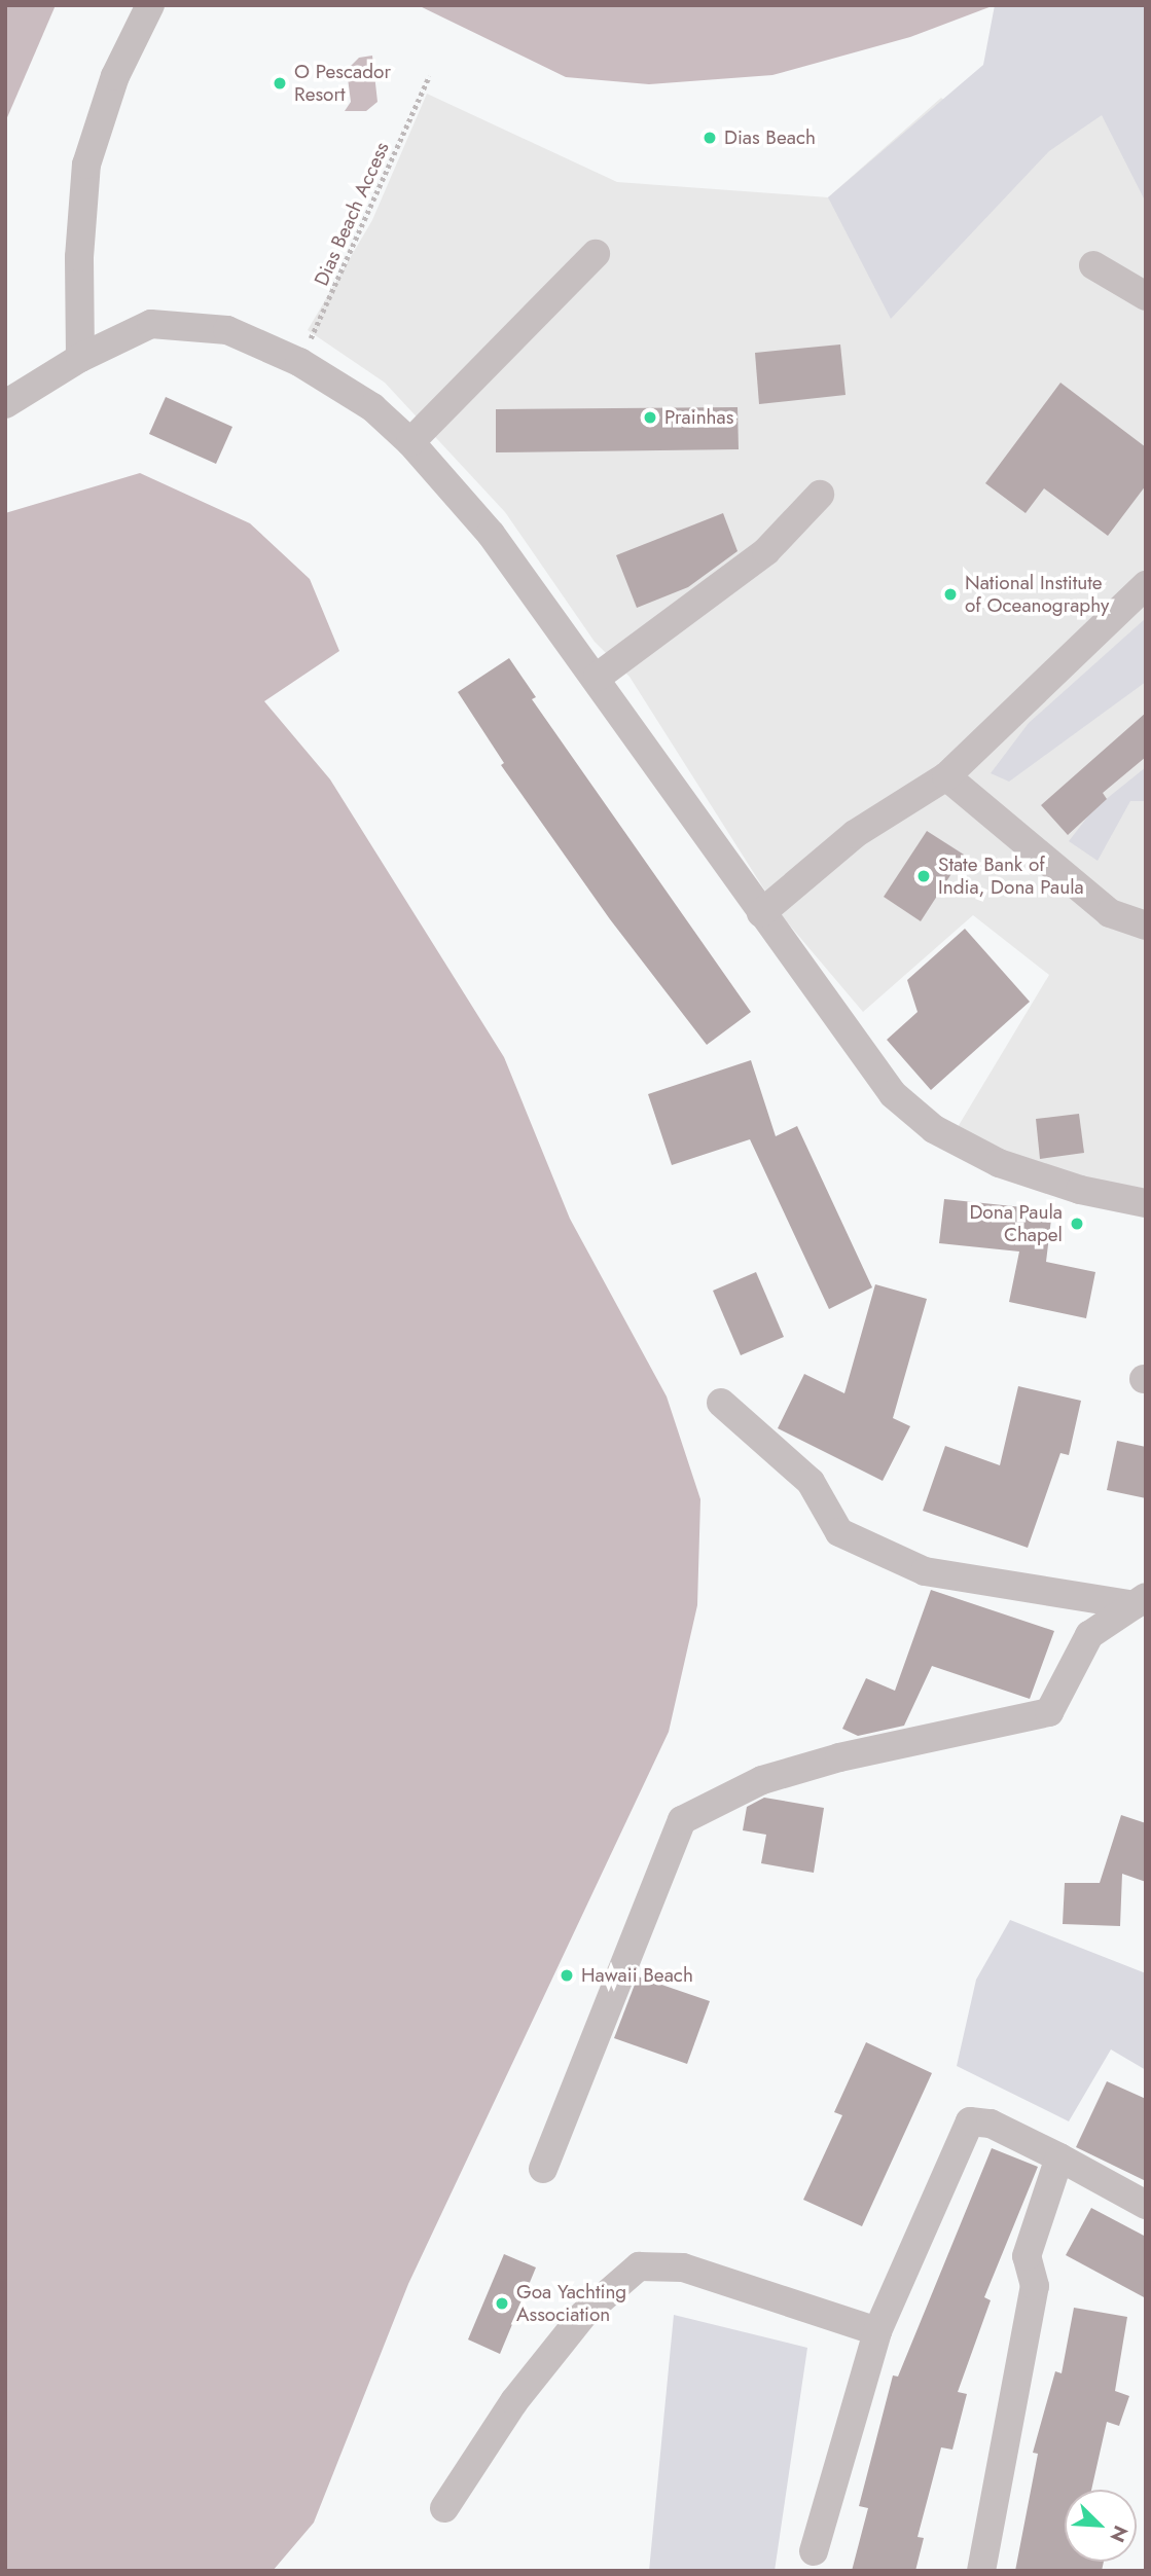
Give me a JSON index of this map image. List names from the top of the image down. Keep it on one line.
{"streets":{"path":["Dias Beach Access"]},"places":["O Pescador Resort","Dias Beach","Prainhas","National Institute of Oceanography","State Bank of India, Dona Paula","Dona Paula Chapel","Hawaii Beach","Goa Yachting Association"],"north":"bottom right"}
